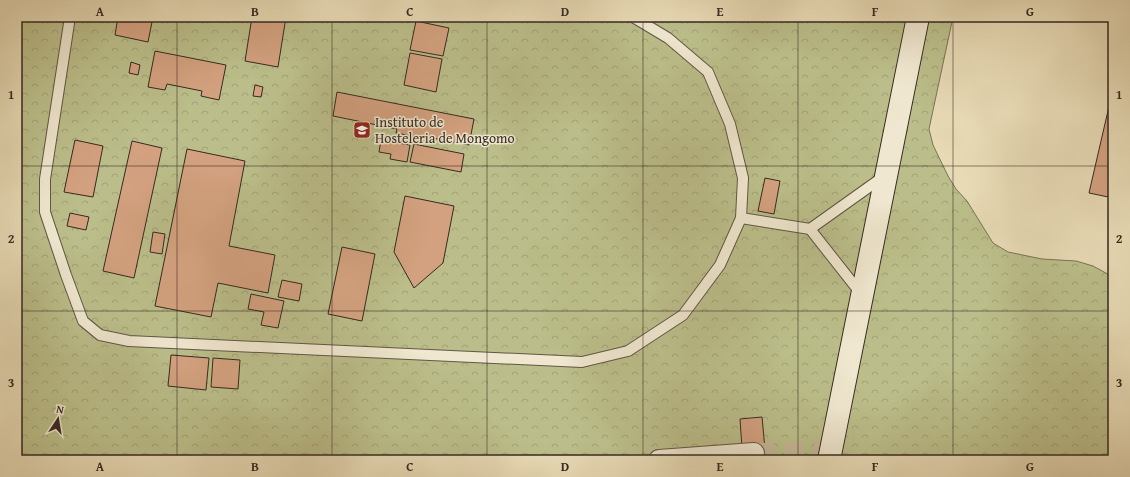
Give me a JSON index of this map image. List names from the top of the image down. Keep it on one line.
{"places":{"school or university":["Instituto de Hosteleria de Mongomo"]},"north":"top","grid":{"columns":["A","B","C","D","E","F","G"],"rows":["1","2","3"]}}
